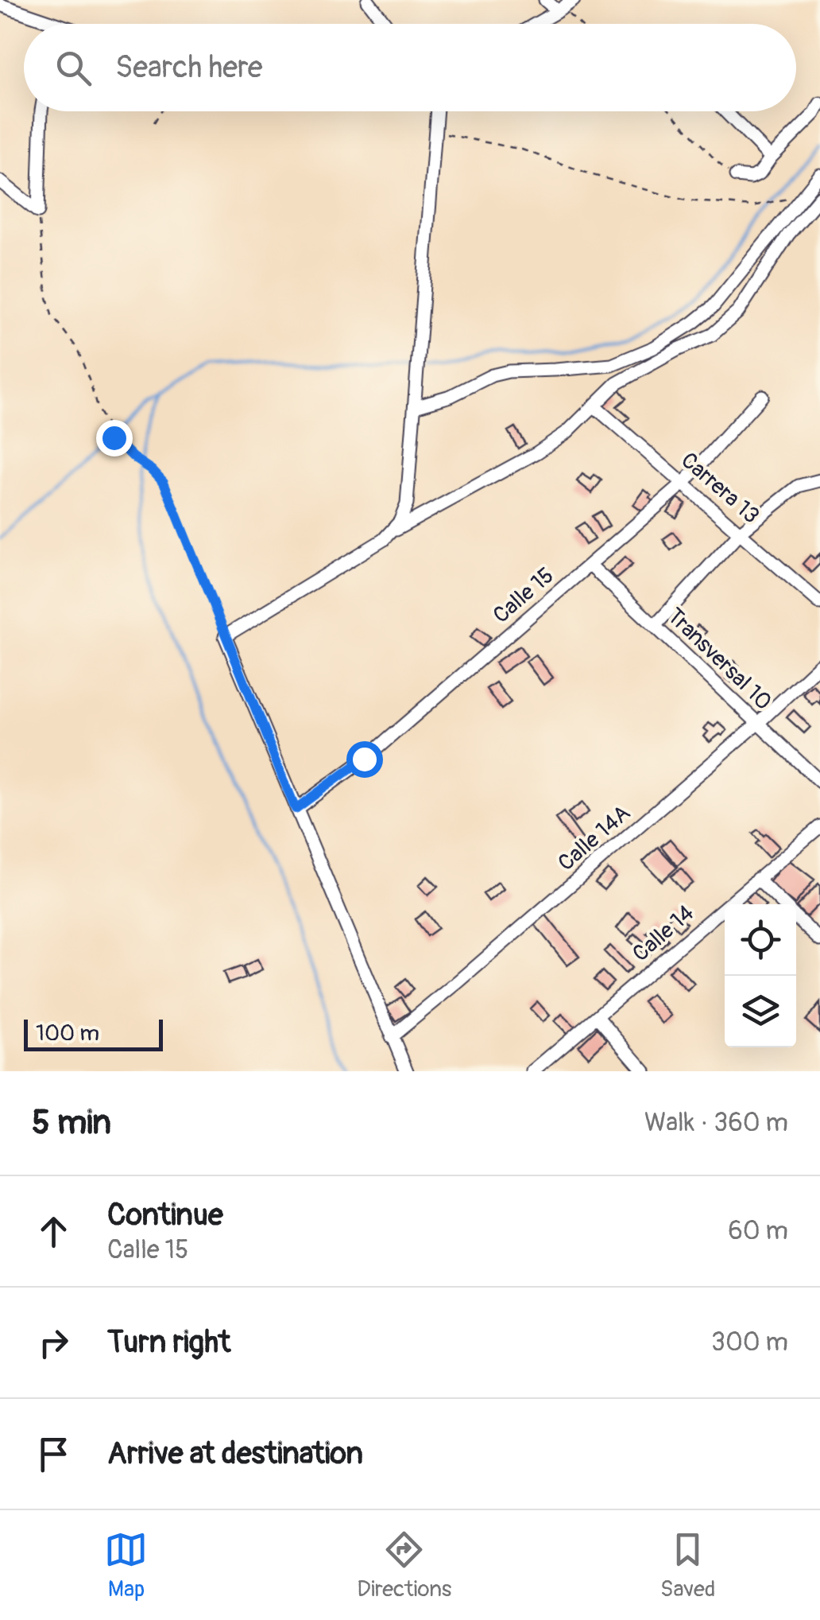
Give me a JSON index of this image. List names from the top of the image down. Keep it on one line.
{"streets":{"street":["Carrera 13","Calle 15","Transversal 10","Calle 14A","Calle 14"]},"crossings":[["Carrera 13","Calle 15"],["Calle 15","Transversal 10"],["Transversal 10","Calle 14A"]],"scale_bar":"100 m","page":{"search":"Search here","scale":"100 m","heading":["5 min","Walk · 360 m"],"list":[["Continue","Calle 15","60 m"],["Turn right","300 m"],"Arrive at destination"],"nav":["Map","Directions","Saved"]}}
